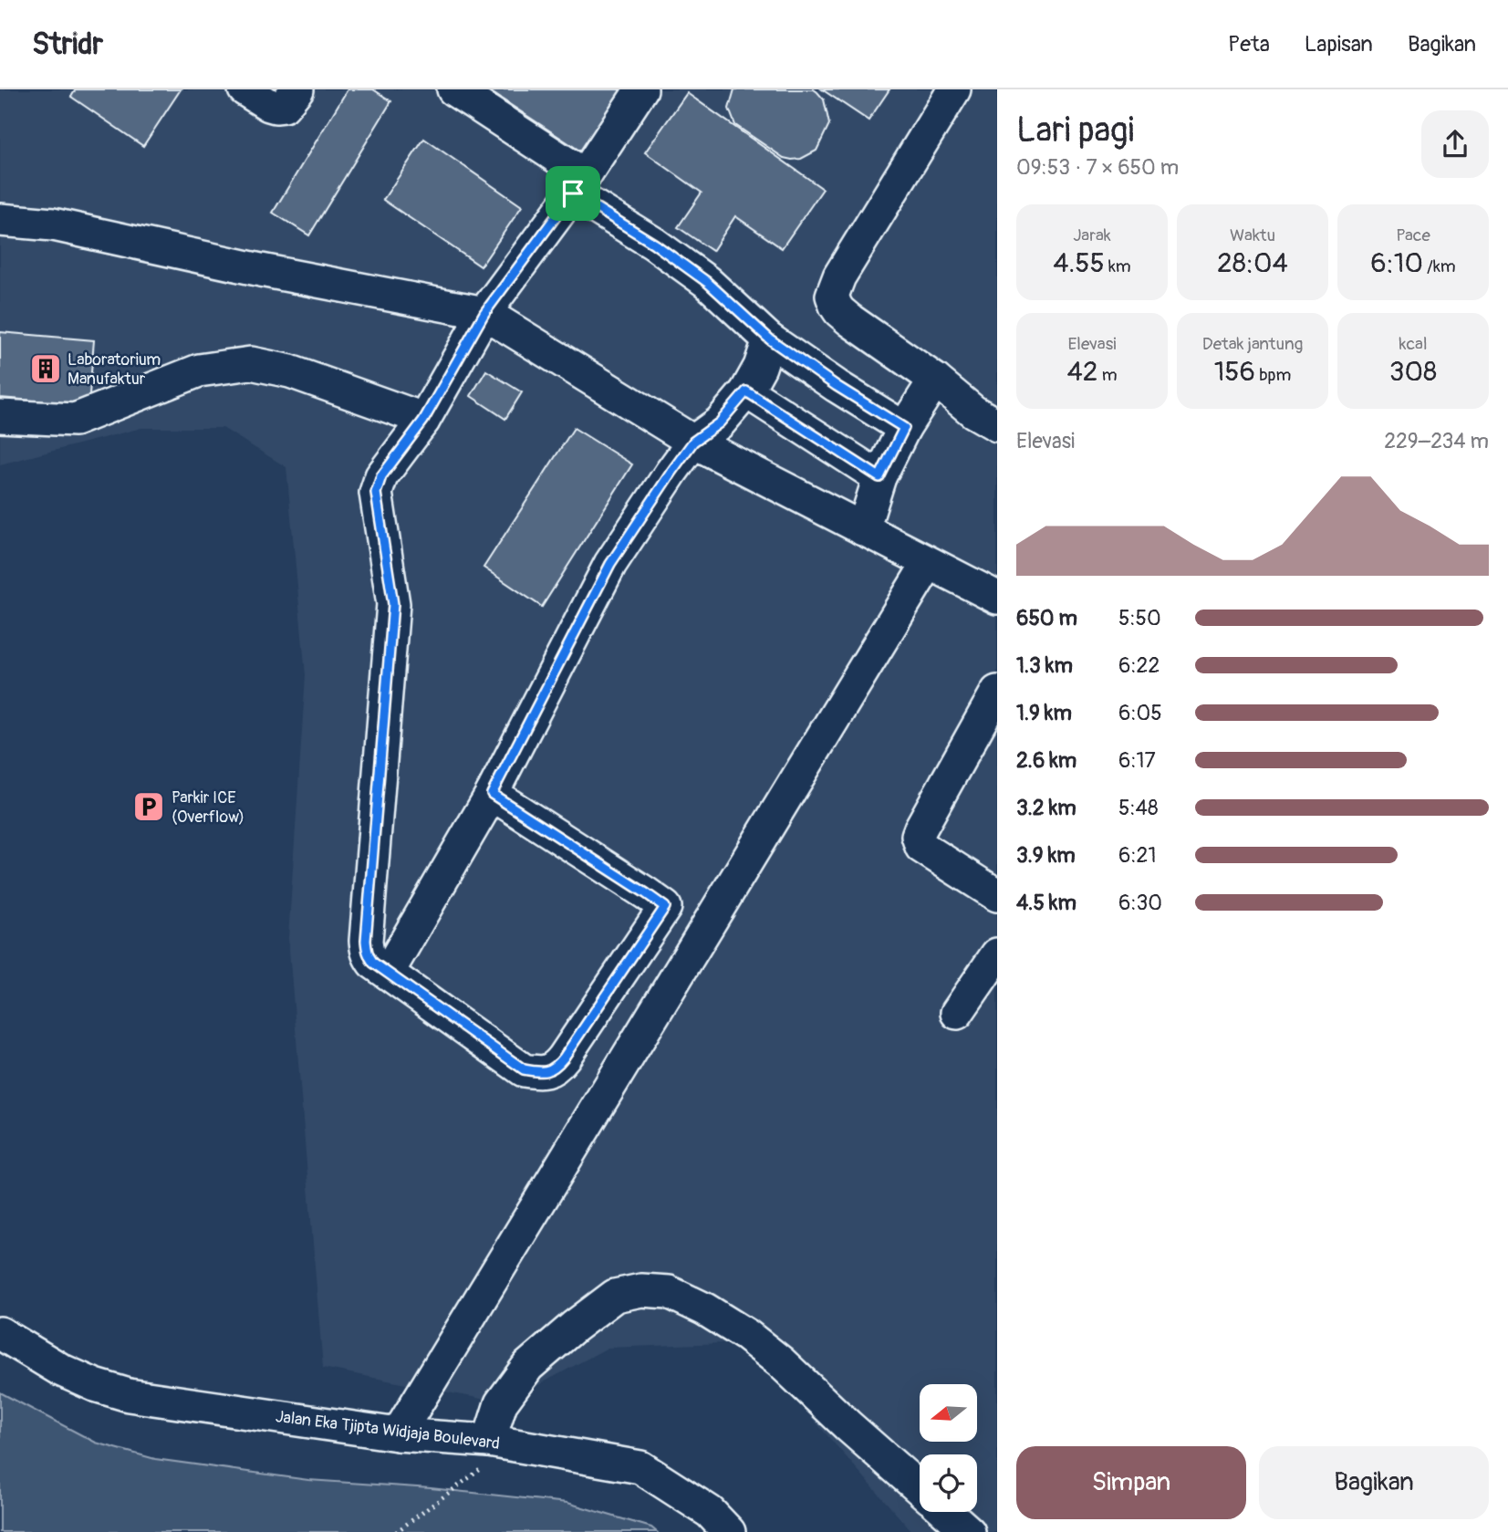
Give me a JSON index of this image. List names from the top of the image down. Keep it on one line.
{"streets":{"street":["Jalan Eka Tjipta Widjaja Boulevard"]},"places":{"building":["Laboratorium Manufaktur"],"parking":["Parkir ICE (Overflow)"]},"north":"left","page":{"header":"Stridr","nav":["Peta","Lapisan","Bagikan"],"heading":["Lari pagi","09:53 · 7 × 650 m"],"stats":[["Jarak","4.55 km"],["Waktu","28:04"],["Pace","6:10 /km"],["Elevasi","42 m"],["Detak jantung","156 bpm"],["kcal","308"]],"chart":["Elevasi","229–234 m"],"list":[{"name":"650 m","note":"5:50"},{"name":"1.3 km","note":"6:22"},{"name":"1.9 km","note":"6:05"},{"name":"2.6 km","note":"6:17"},{"name":"3.2 km","note":"5:48"},{"name":"3.9 km","note":"6:21"},{"name":"4.5 km","note":"6:30"}],"buttons":["Simpan","Bagikan"]}}
